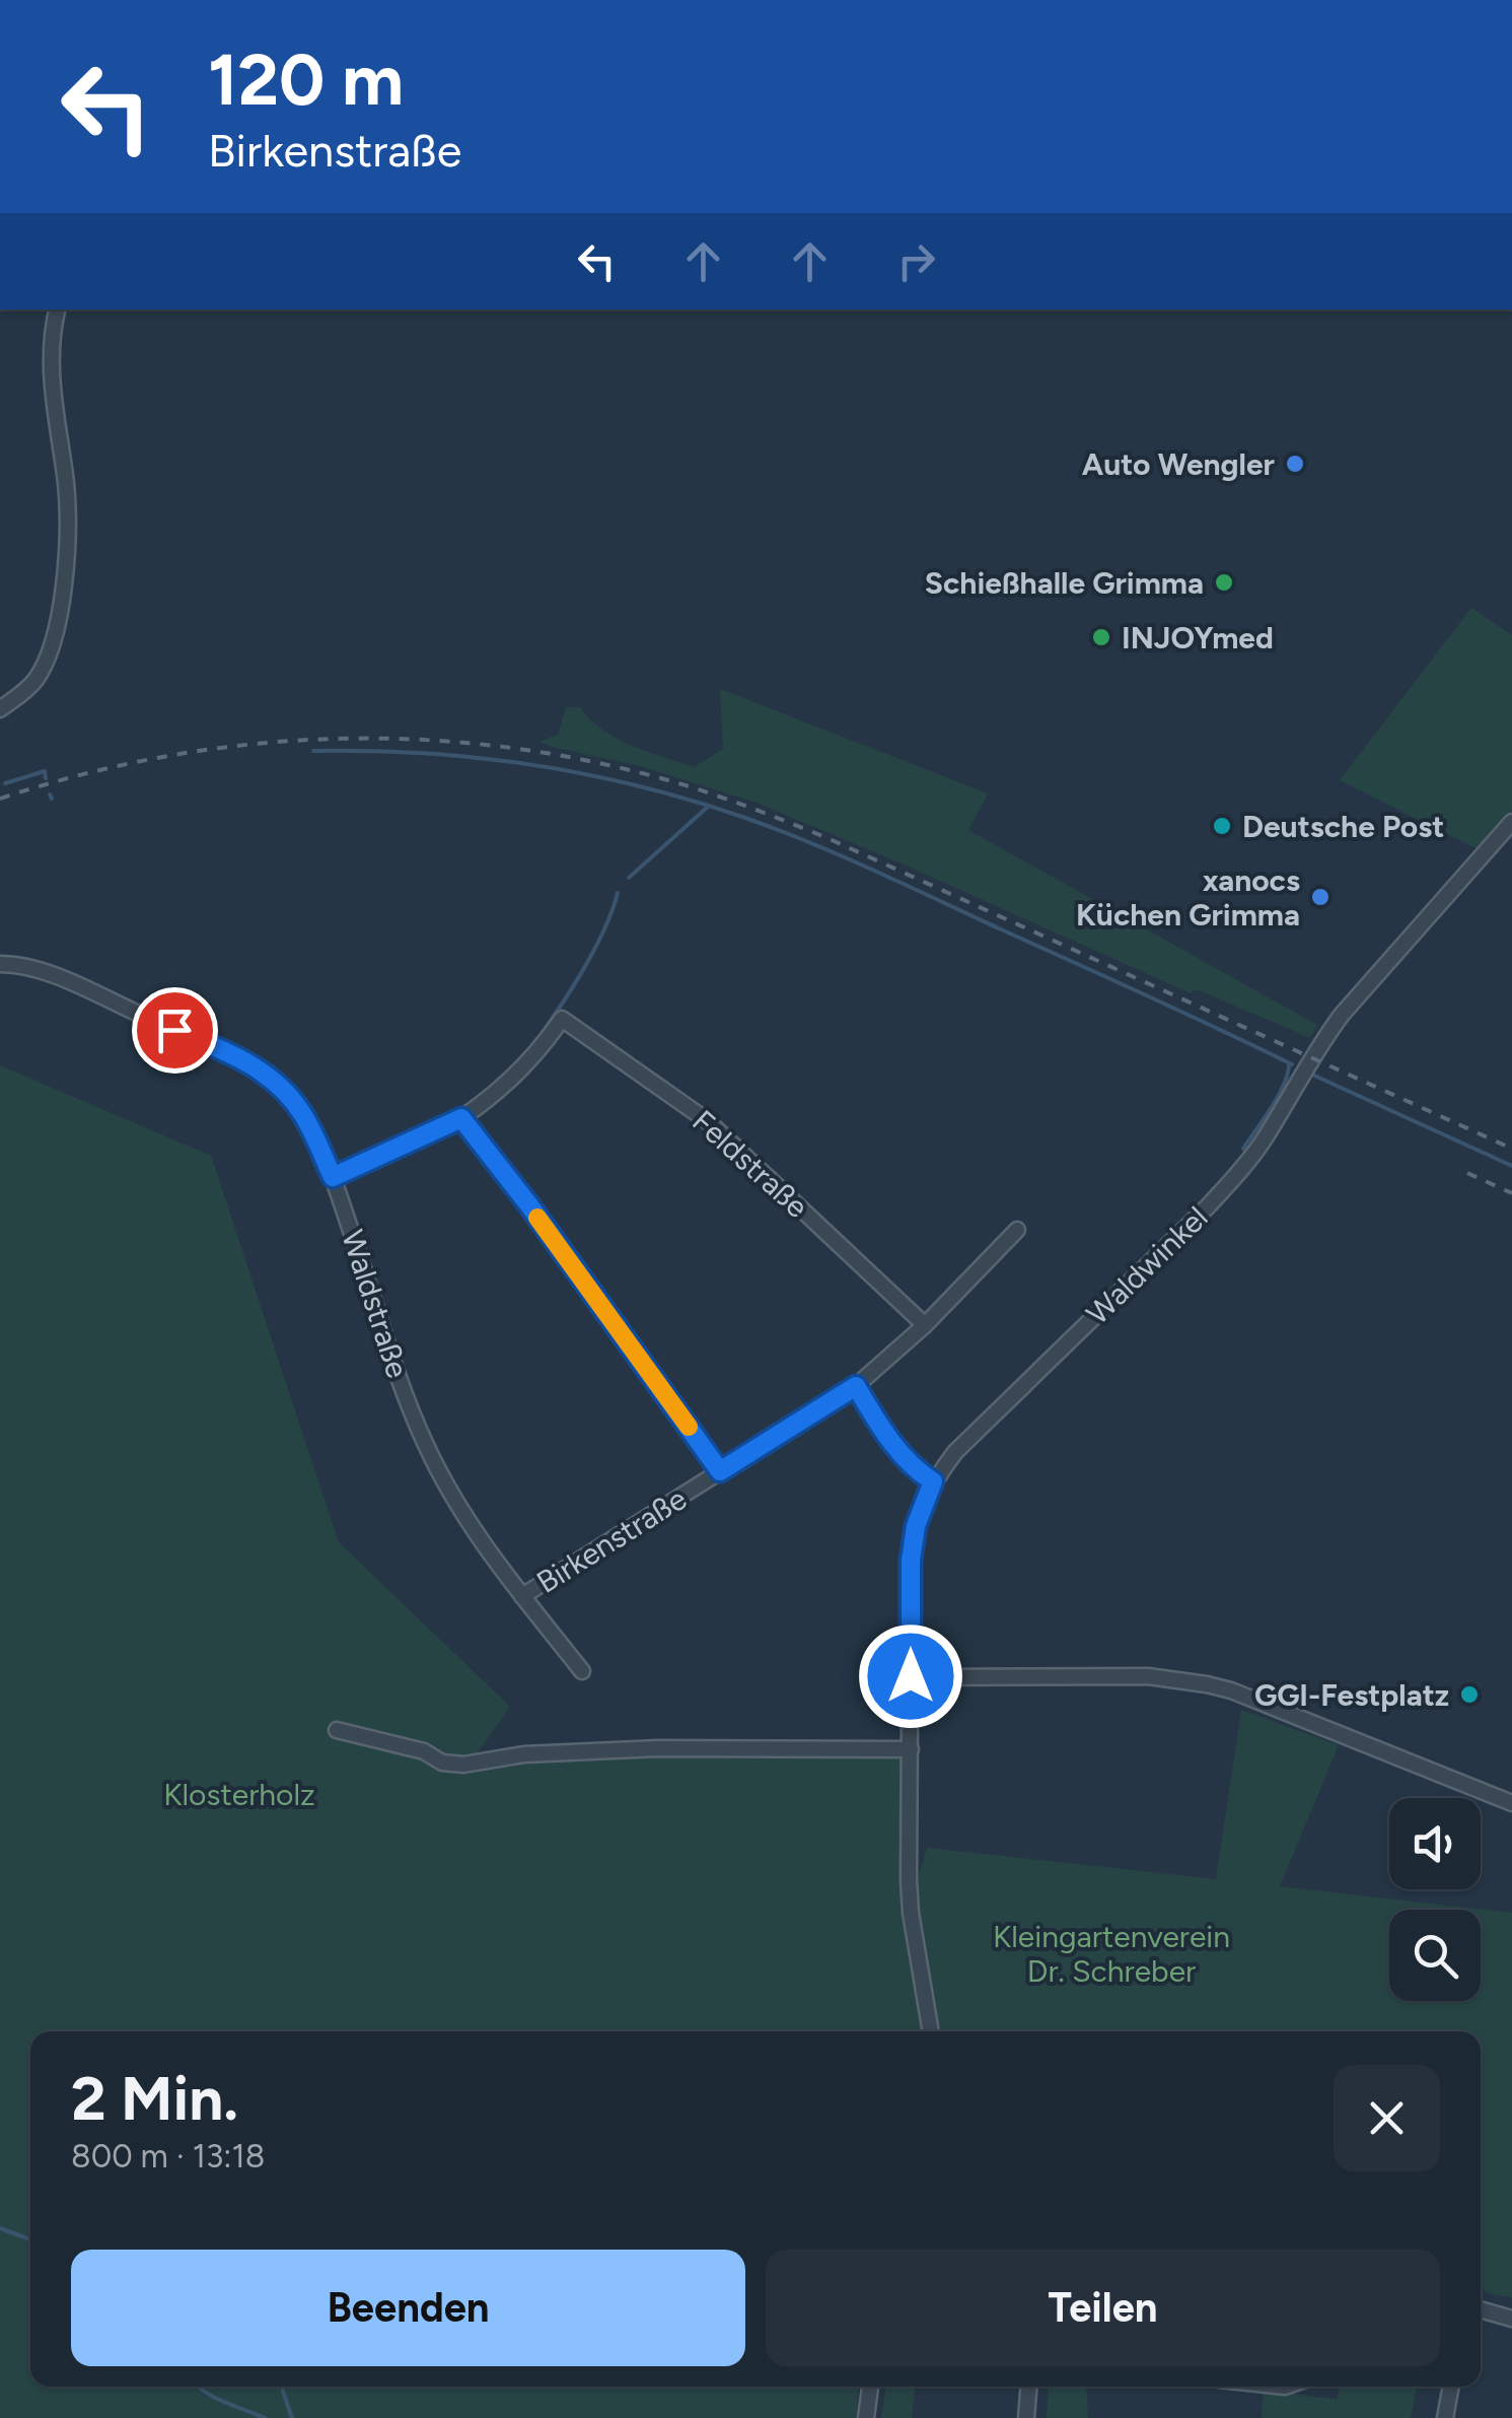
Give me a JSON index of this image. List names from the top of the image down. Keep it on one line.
{"streets":{"street":["Feldstraße","Waldwinkel","Waldstraße","Birkenstraße"]},"crossings":[["Feldstraße","Birkenstraße"],["Waldstraße","Birkenstraße"]],"parks":["Klosterholz","Kleingartenverein Dr. Schreber"],"places":["Auto Wengler","Schießhalle Grimma","INJOYmed","Deutsche Post","xanocs Küchen Grimma","GGI-Festplatz"],"page":{"turn":["120 m","Birkenstraße"],"heading":["2 Min.","800 m · 13:18"],"buttons":["Beenden","Teilen"]}}
